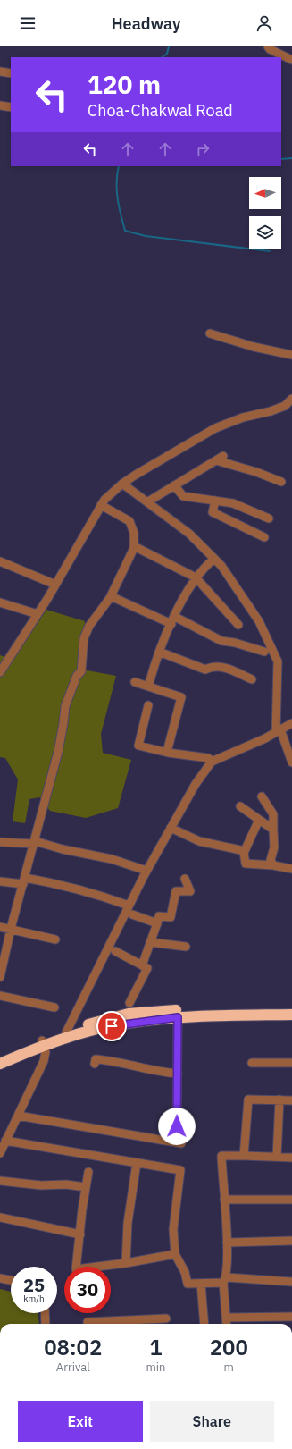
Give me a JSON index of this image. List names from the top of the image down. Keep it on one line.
{"north":"left","page":{"header":"Headway","turn":["120 m","Choa-Chakwal Road"],"speed":"25 km/h","limit":"30","eta":["08:02","Arrival","1","min","200","m"],"buttons":["Exit","Share"]}}
